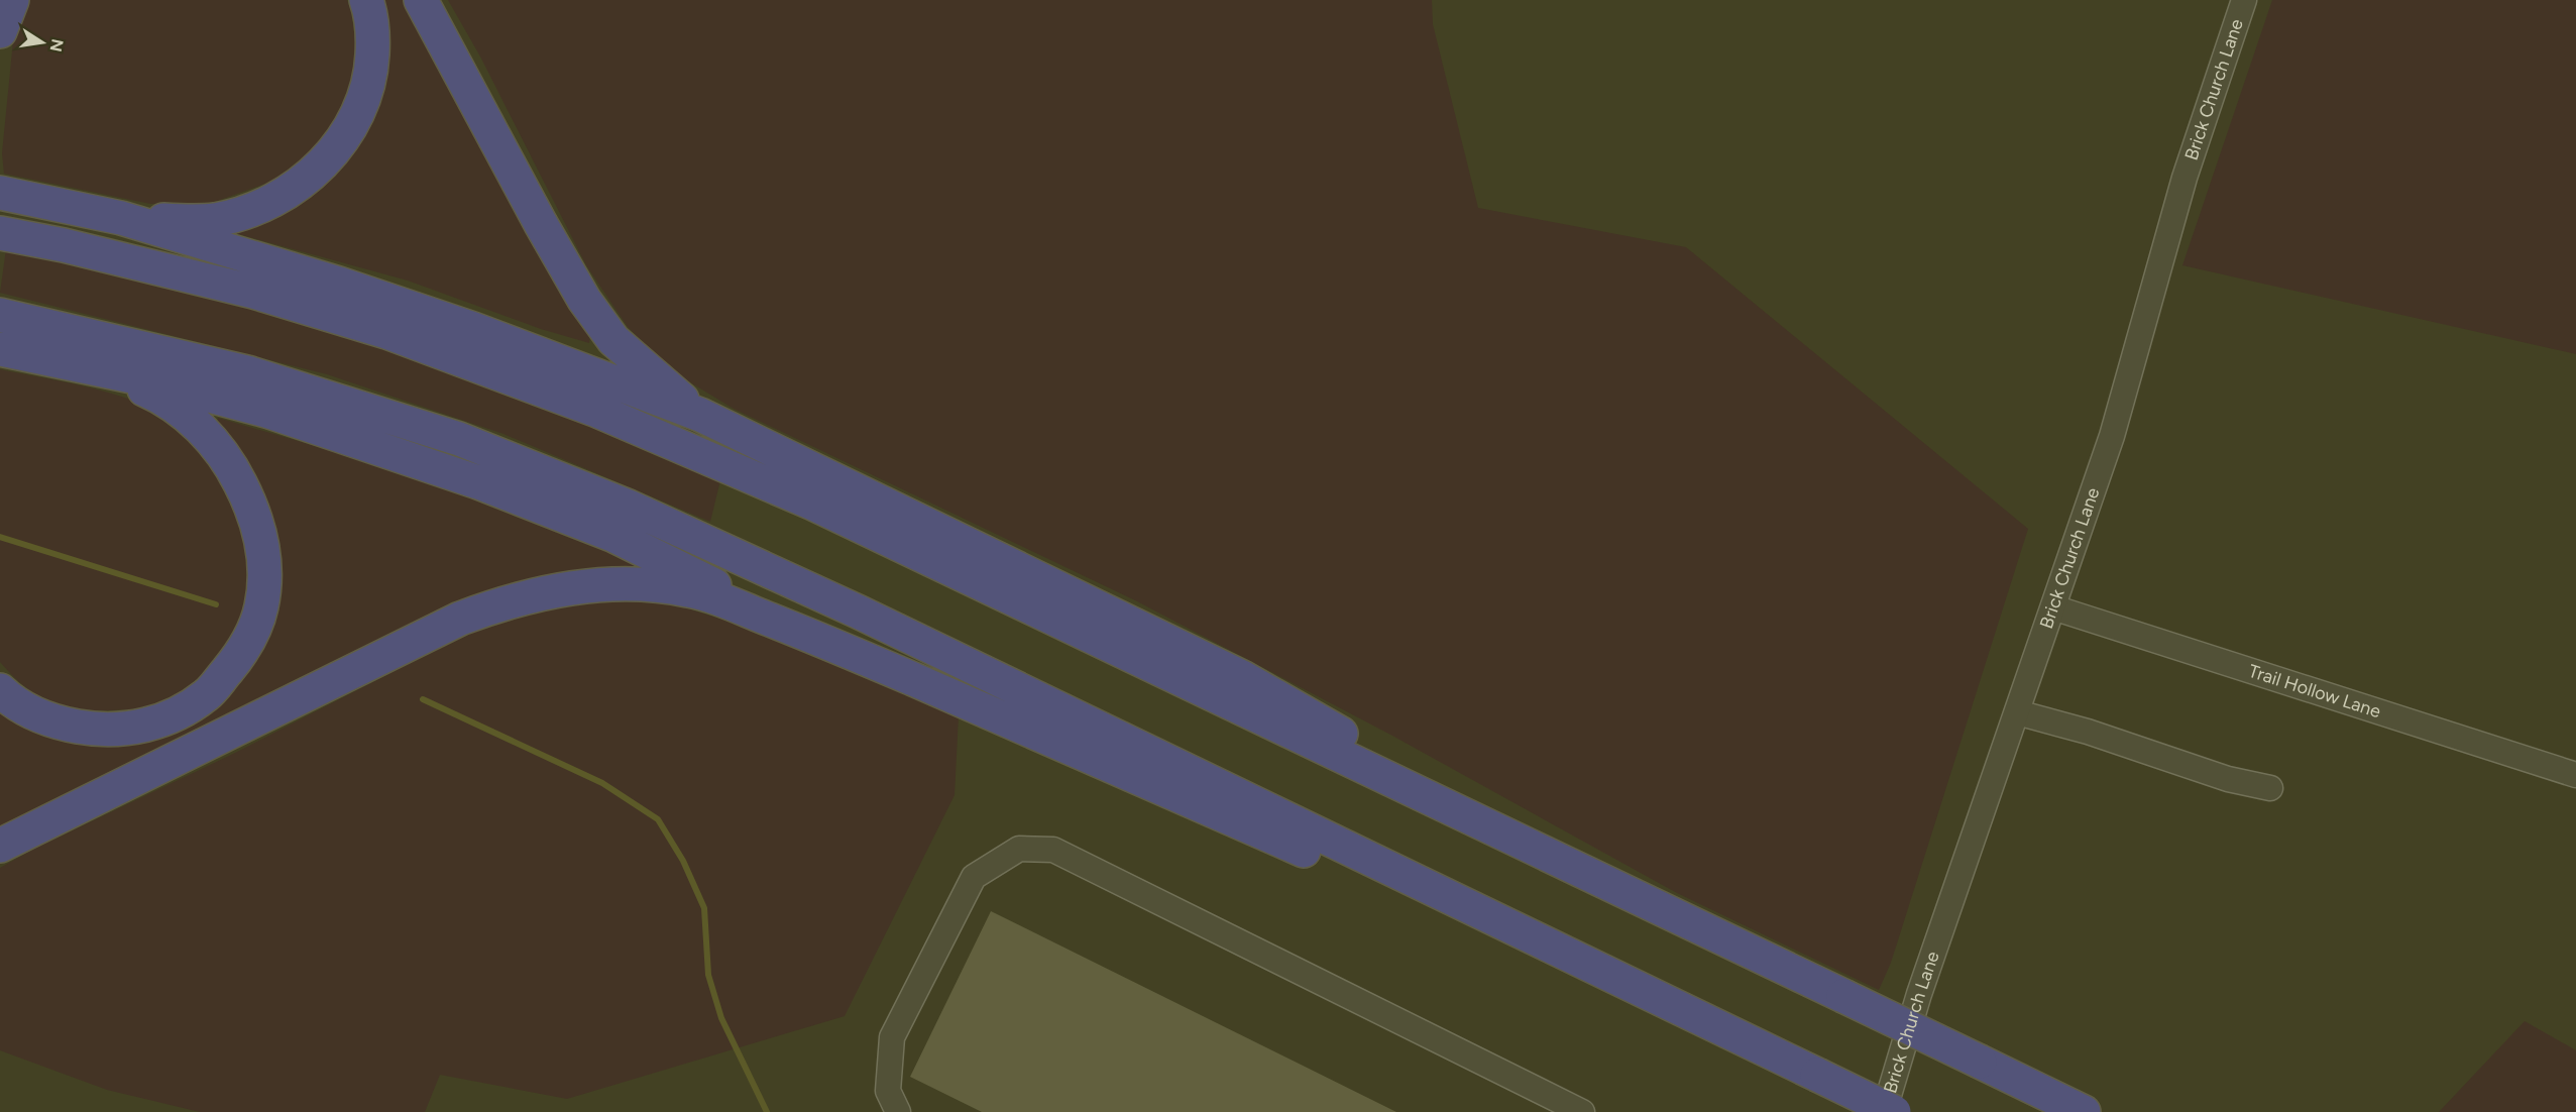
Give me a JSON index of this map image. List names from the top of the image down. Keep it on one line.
{"streets":{"street":["Brick Church Lane","Trail Hollow Lane"]},"crossings":[["Brick Church Lane","Trail Hollow Lane"]],"north":"right"}
